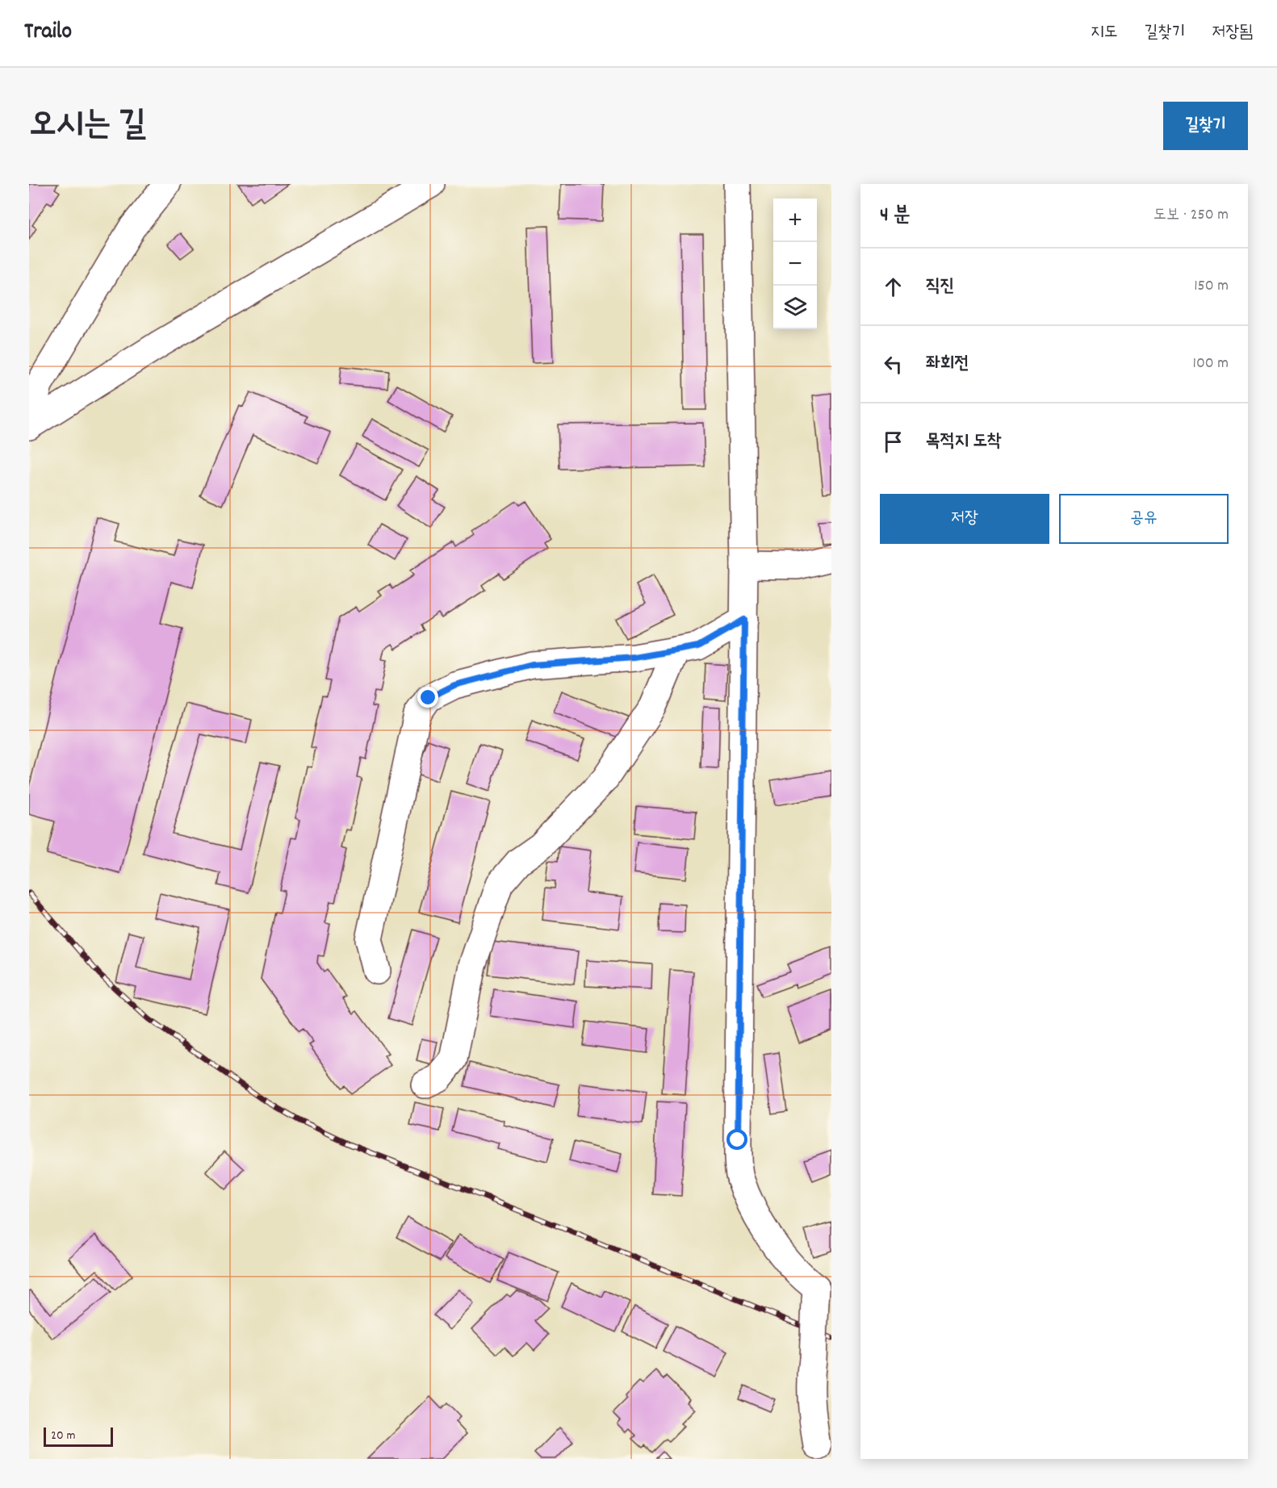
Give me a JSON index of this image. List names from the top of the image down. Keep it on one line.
{"scale_bar":"20 m","page":{"header":"Trailo","nav":["지도","길찾기","저장됨"],"title":"오시는 길","buttons":["길찾기",["저장","공유"]],"heading":["4 분","도보 · 250 m"],"map_buttons":["+","−"],"list":[["직진","150 m"],["좌회전","100 m"],"목적지 도착"],"scale":"20 m"}}
